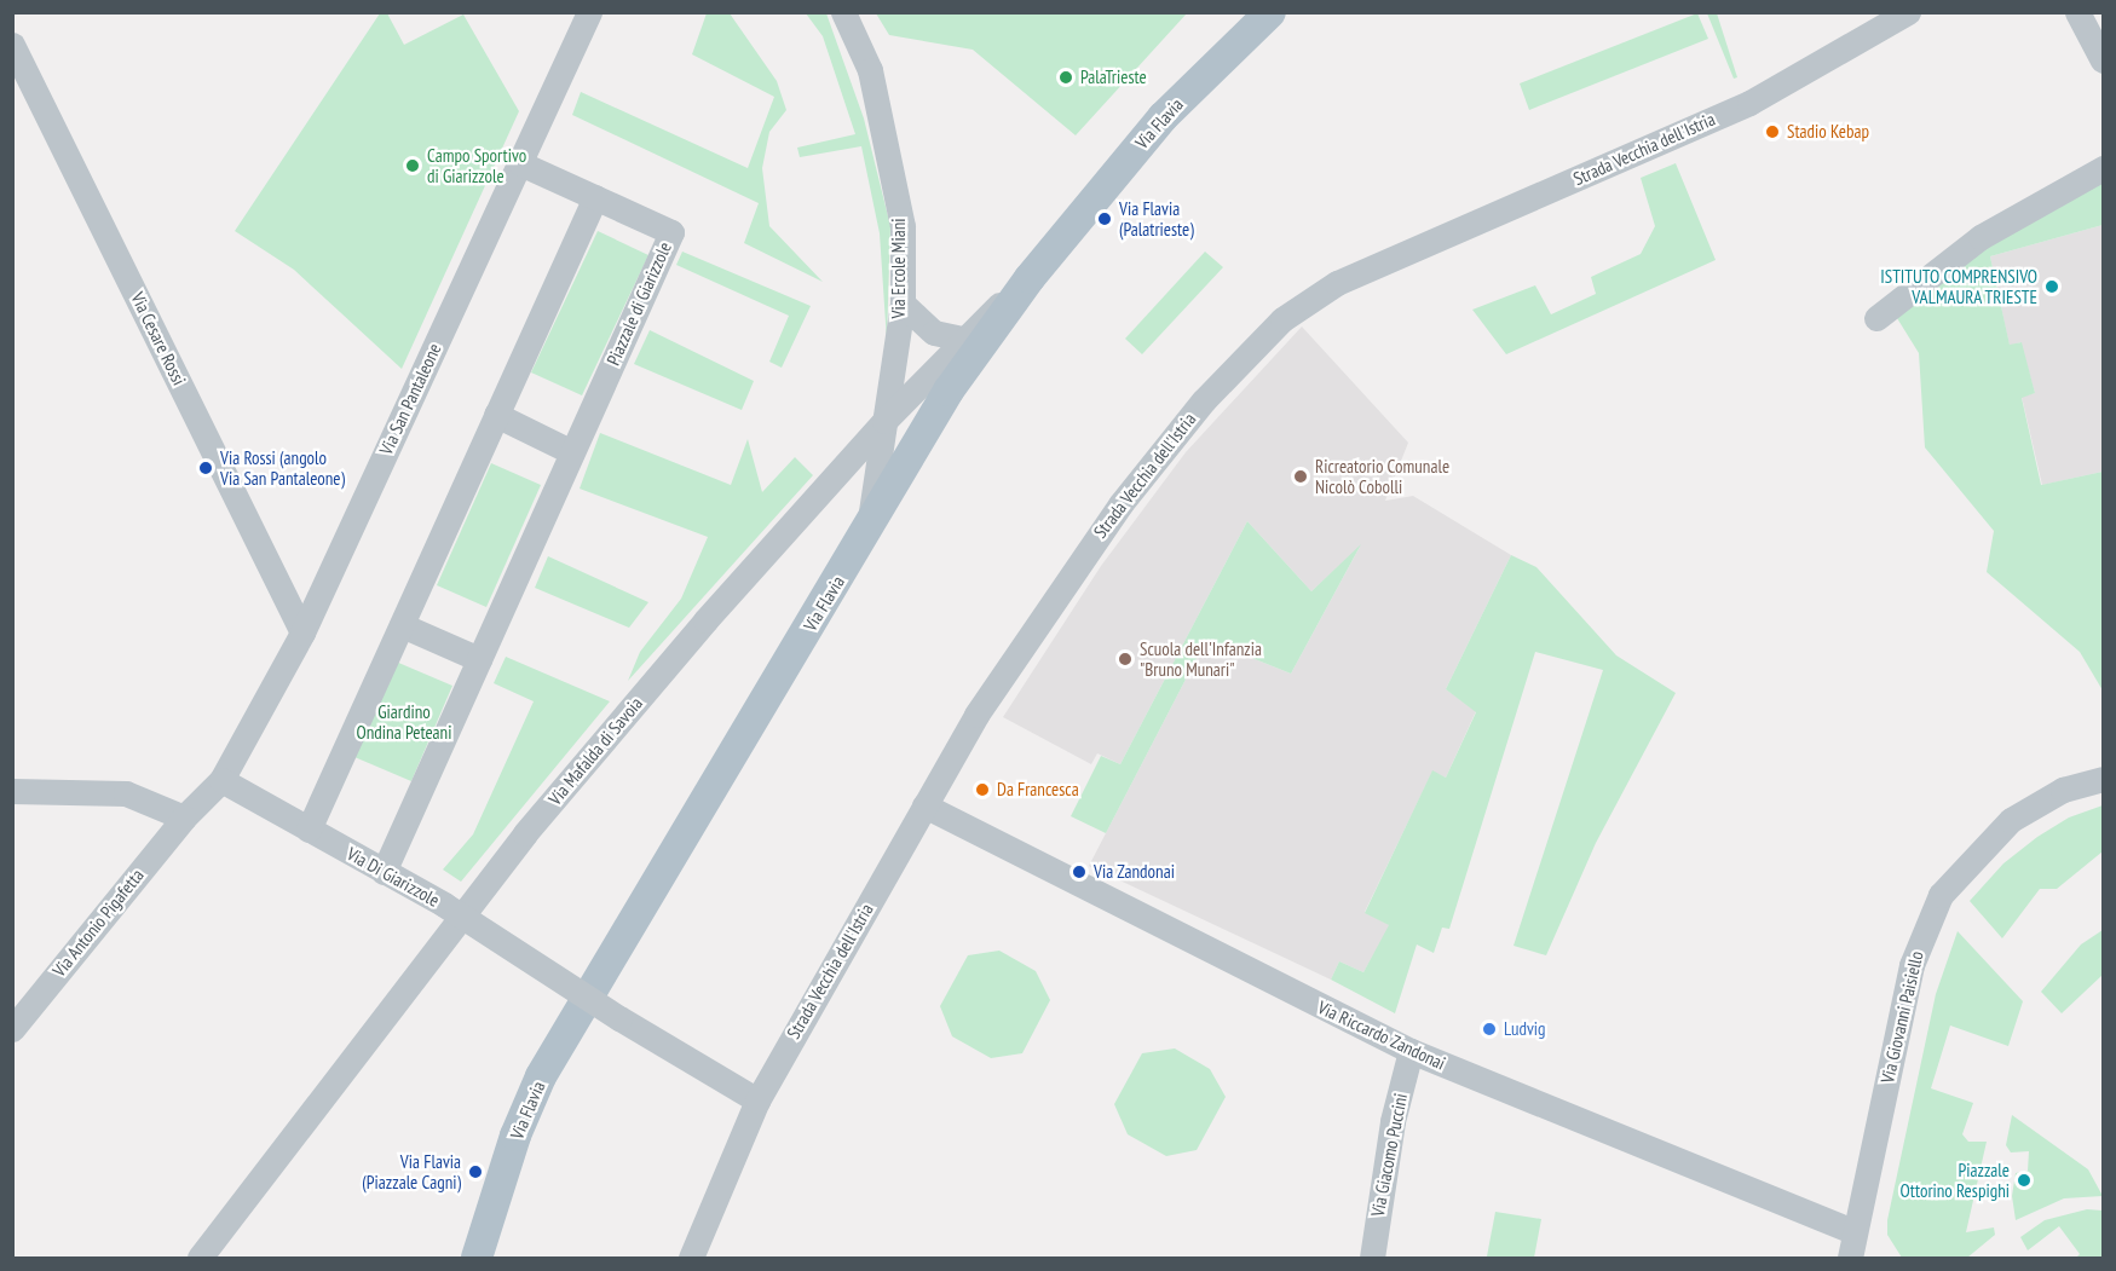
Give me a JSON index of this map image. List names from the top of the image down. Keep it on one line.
{"streets":{"main road":["Via Flavia"],"street":["Strada Vecchia dell'Istria","Via Ercole Miani","Piazzale di Giarizzole","Via Cesare Rossi","Via San Pantaleone","Via Mafalda di Savoia","Via Di Giarizzole","Via Antonio Pigafetta","Via Giovanni Paisiello","Via Riccardo Zandonai","Via Giacomo Puccini"]},"crossings":[["Via Flavia","Via Ercole Miani"],["Via Flavia","Via Mafalda di Savoia"],["Strada Vecchia dell'Istria","Via Di Giarizzole"],["Strada Vecchia dell'Istria","Via Riccardo Zandonai"],["Via Ercole Miani","Via Mafalda di Savoia"],["Piazzale di Giarizzole","Via San Pantaleone"],["Piazzale di Giarizzole","Via Di Giarizzole"],["Via Cesare Rossi","Via San Pantaleone"],["Via San Pantaleone","Via Di Giarizzole"],["Via Giovanni Paisiello","Via Riccardo Zandonai"],["Via Riccardo Zandonai","Via Giacomo Puccini"]],"parks":["Giardino Ondina Peteani"],"places":["PalaTrieste","Stadio Kebap","Campo Sportivo di Giarizzole","Via Flavia (Palatrieste)","ISTITUTO COMPRENSIVO VALMAURA TRIESTE","Via Rossi (angolo Via San Pantaleone)","Ricreatorio Comunale Nicolò Cobolli","Scuola dell'Infanzia \"Bruno Munari\"","Da Francesca","Via Zandonai","Ludvig","Via Flavia (Piazzale Cagni)","Piazzale Ottorino Respighi"]}
